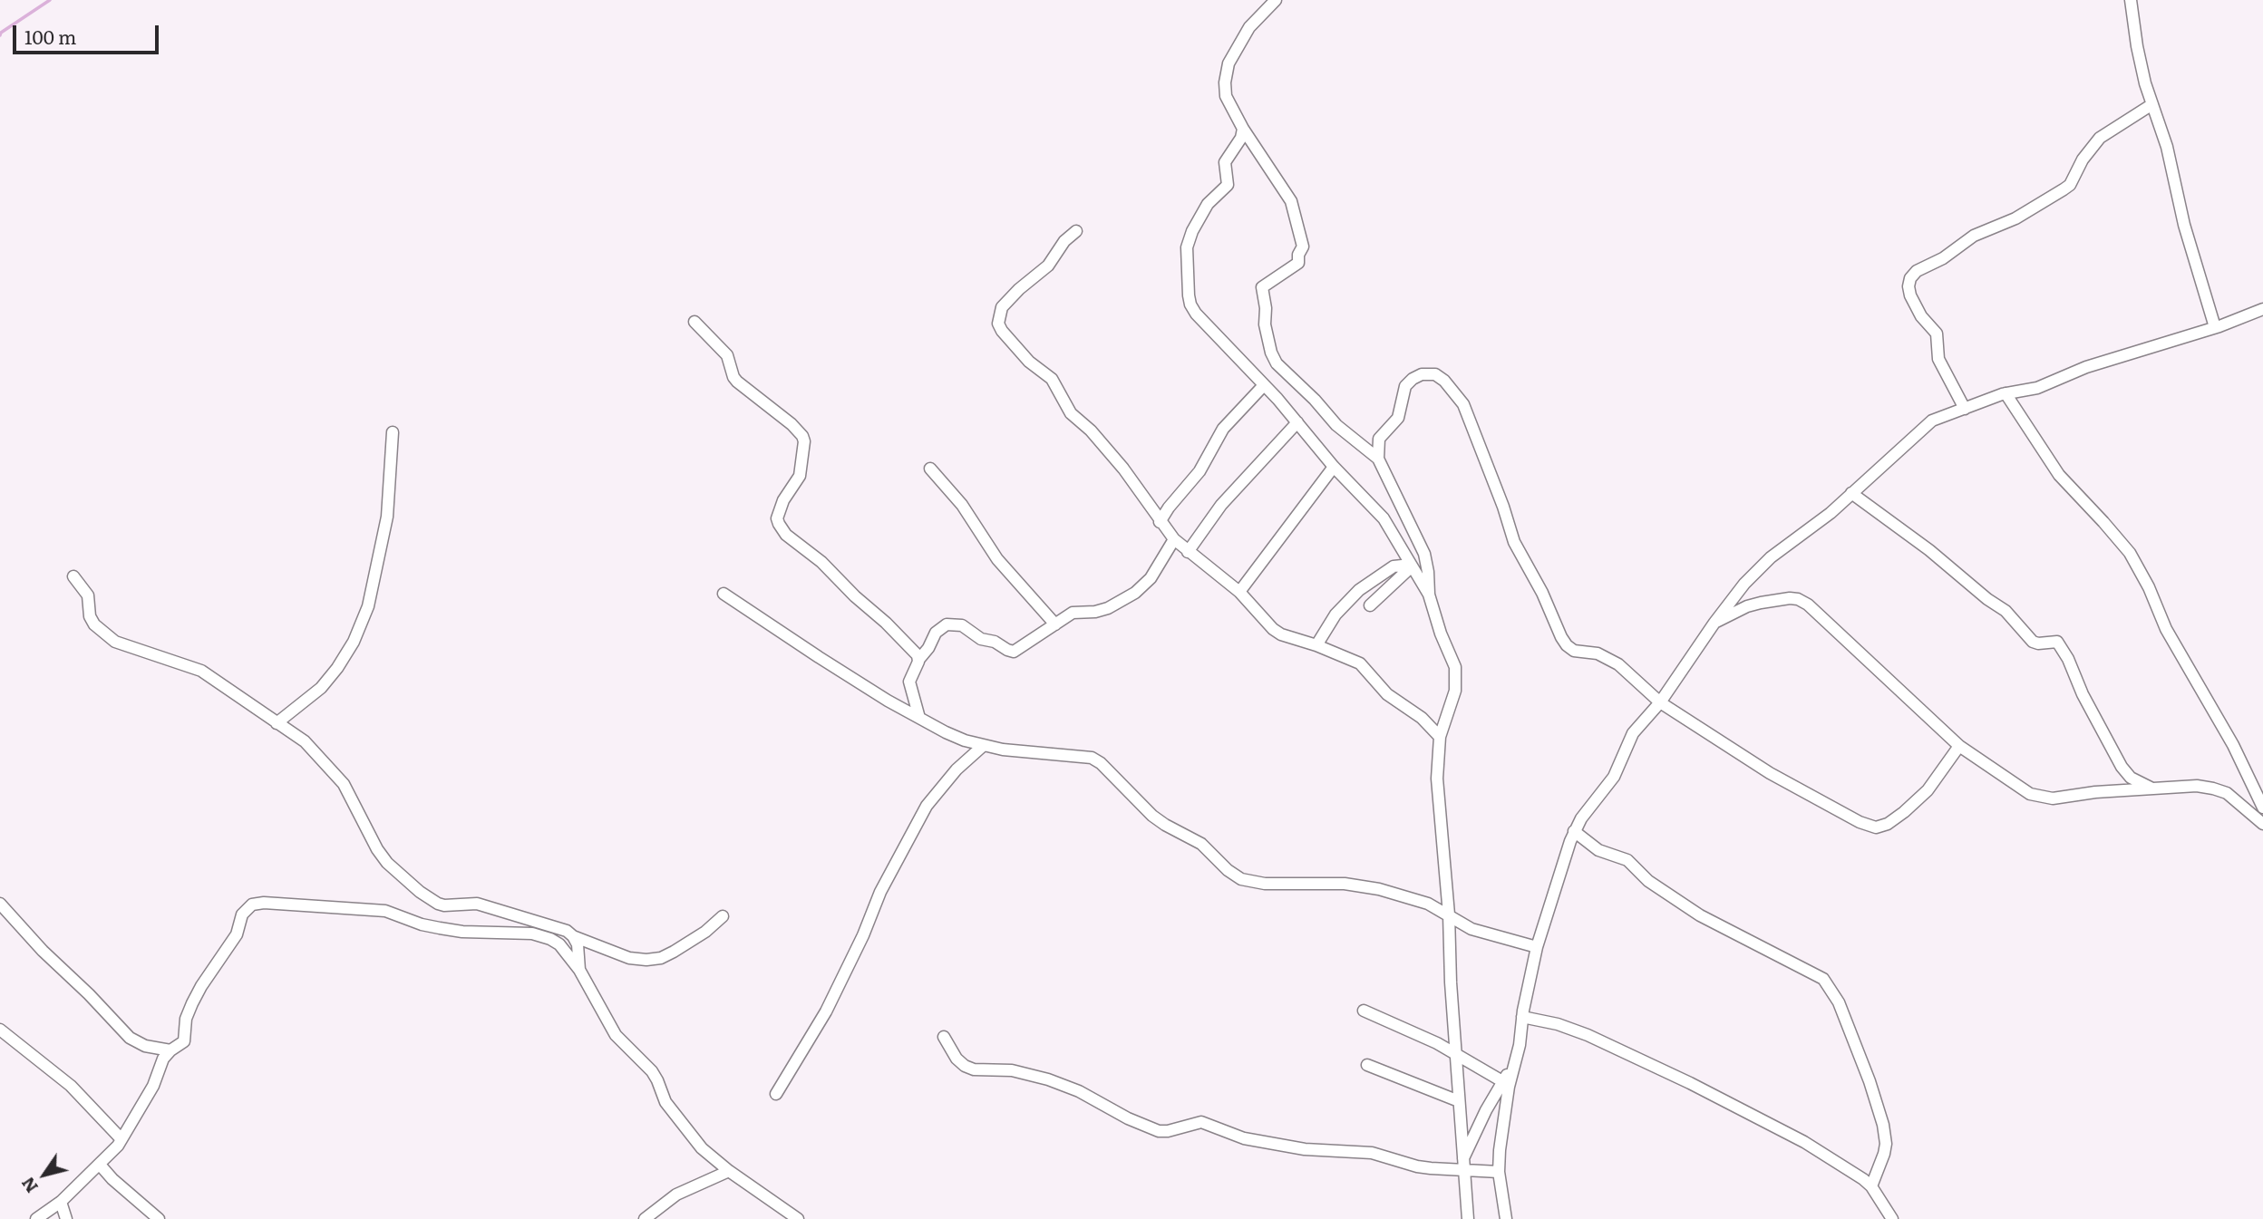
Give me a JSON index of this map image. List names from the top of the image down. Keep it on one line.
{"scale_bar":"100 m","north":"bottom left"}
